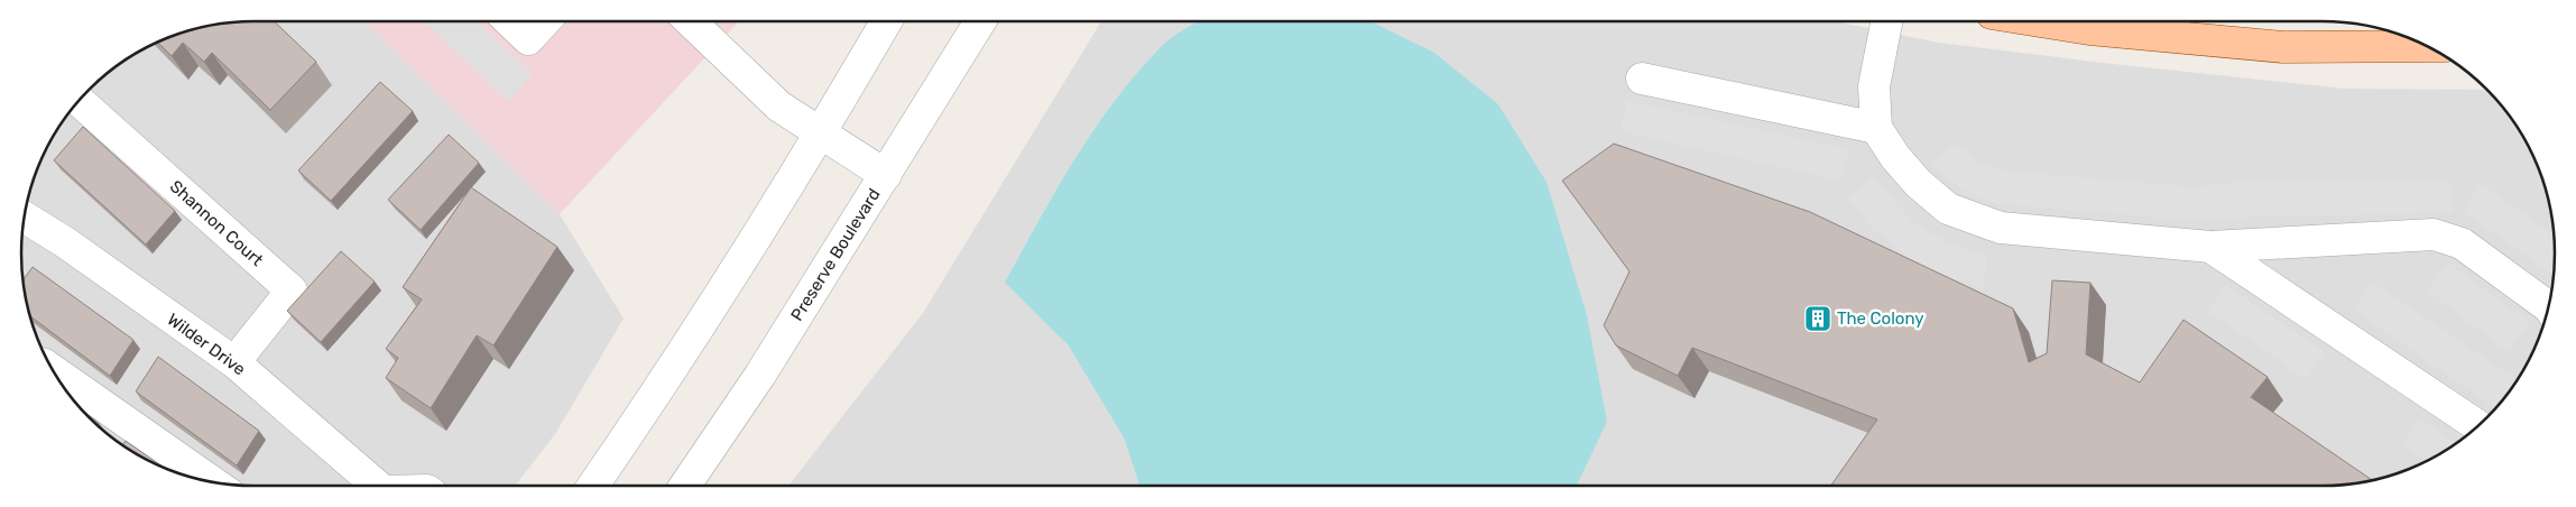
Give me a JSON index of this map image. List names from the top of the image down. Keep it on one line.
{"streets":{"street":["Shannon Court","Preserve Boulevard","Wilder Drive"]},"crossings":[["Shannon Court","Wilder Drive"]],"places":{"building":["The Colony"]}}
